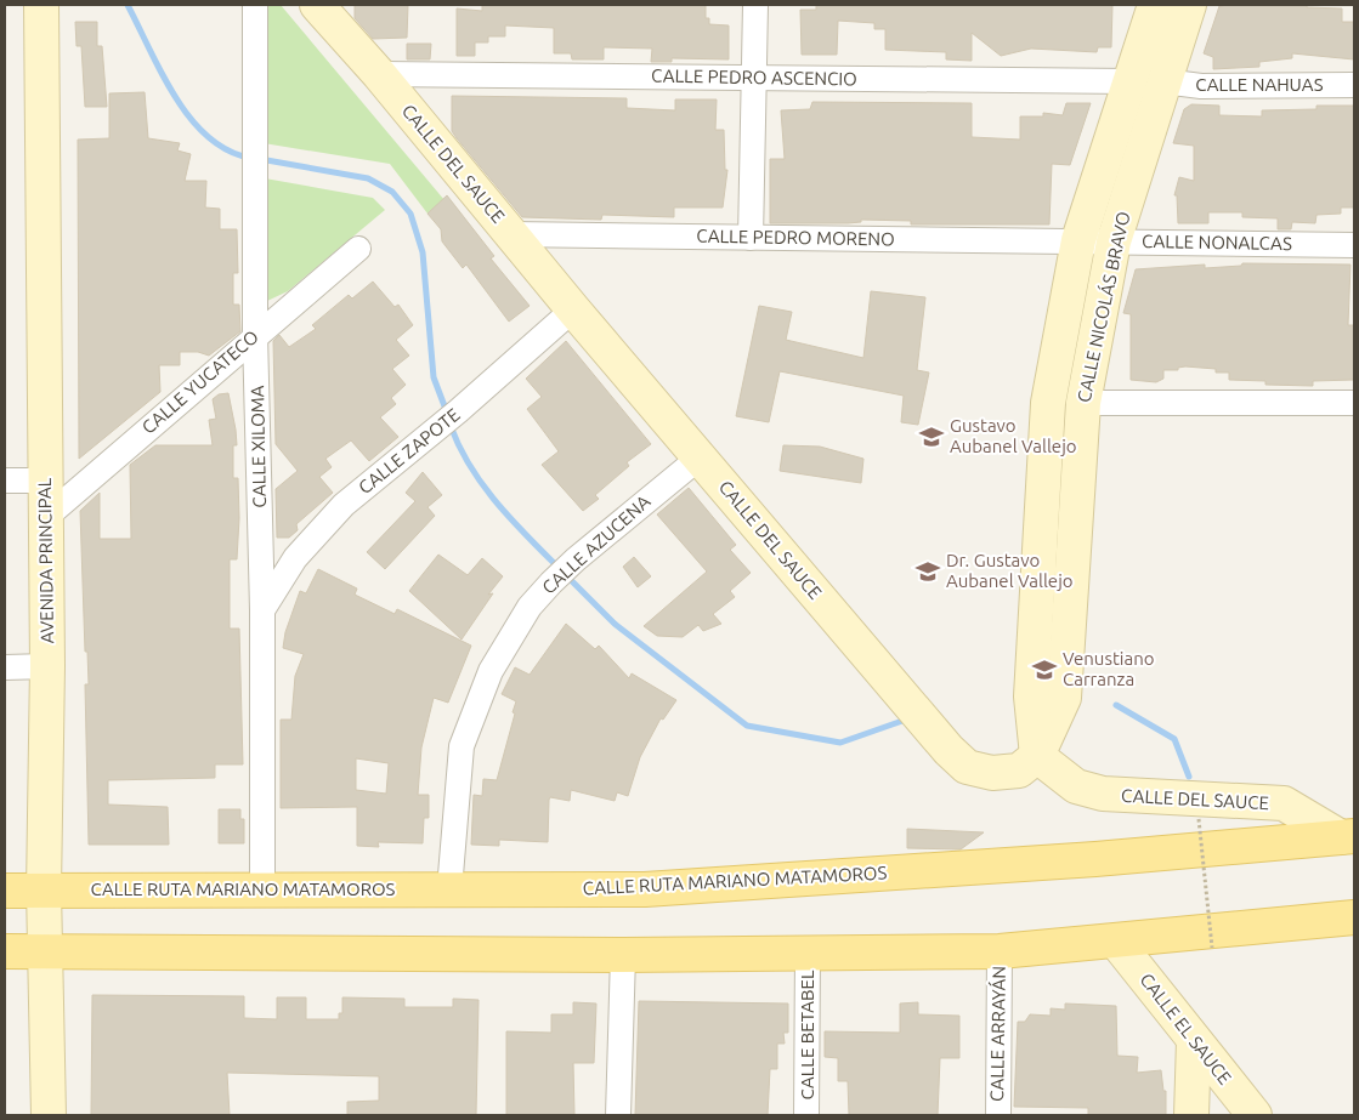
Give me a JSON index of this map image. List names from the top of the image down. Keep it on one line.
{"streets":{"main road":["CALLE RUTA MARIANO MATAMOROS"],"street":["CALLE PEDRO ASCENCIO","CALLE NAHUAS","CALLE DEL SAUCE","CALLE PEDRO MORENO","CALLE NONALCAS","CALLE NICOLÁS BRAVO","CALLE YUCATECO","CALLE XILOMA","CALLE ZAPOTE","CALLE AZUCENA","AVENIDA PRINCIPAL","CALLE EL SAUCE","CALLE ARRAYÁN","CALLE BETABEL"]},"crossings":[["CALLE PEDRO ASCENCIO","CALLE DEL SAUCE"],["CALLE PEDRO ASCENCIO","CALLE NICOLÁS BRAVO"],["CALLE NAHUAS","CALLE NICOLÁS BRAVO"],["CALLE DEL SAUCE","CALLE PEDRO MORENO"],["CALLE DEL SAUCE","CALLE NICOLÁS BRAVO"],["CALLE DEL SAUCE","CALLE ZAPOTE"],["CALLE DEL SAUCE","CALLE AZUCENA"],["CALLE DEL SAUCE","CALLE RUTA MARIANO MATAMOROS"],["CALLE PEDRO MORENO","CALLE NONALCAS"],["CALLE PEDRO MORENO","CALLE NICOLÁS BRAVO"],["CALLE NONALCAS","CALLE NICOLÁS BRAVO"],["CALLE YUCATECO","CALLE XILOMA"],["CALLE YUCATECO","AVENIDA PRINCIPAL"],["CALLE XILOMA","CALLE ZAPOTE"],["CALLE XILOMA","CALLE RUTA MARIANO MATAMOROS"],["CALLE AZUCENA","CALLE RUTA MARIANO MATAMOROS"],["AVENIDA PRINCIPAL","CALLE RUTA MARIANO MATAMOROS"]],"places":{"school or university":["Gustavo Aubanel Vallejo","Dr. Gustavo Aubanel Vallejo","Venustiano Carranza"]}}
